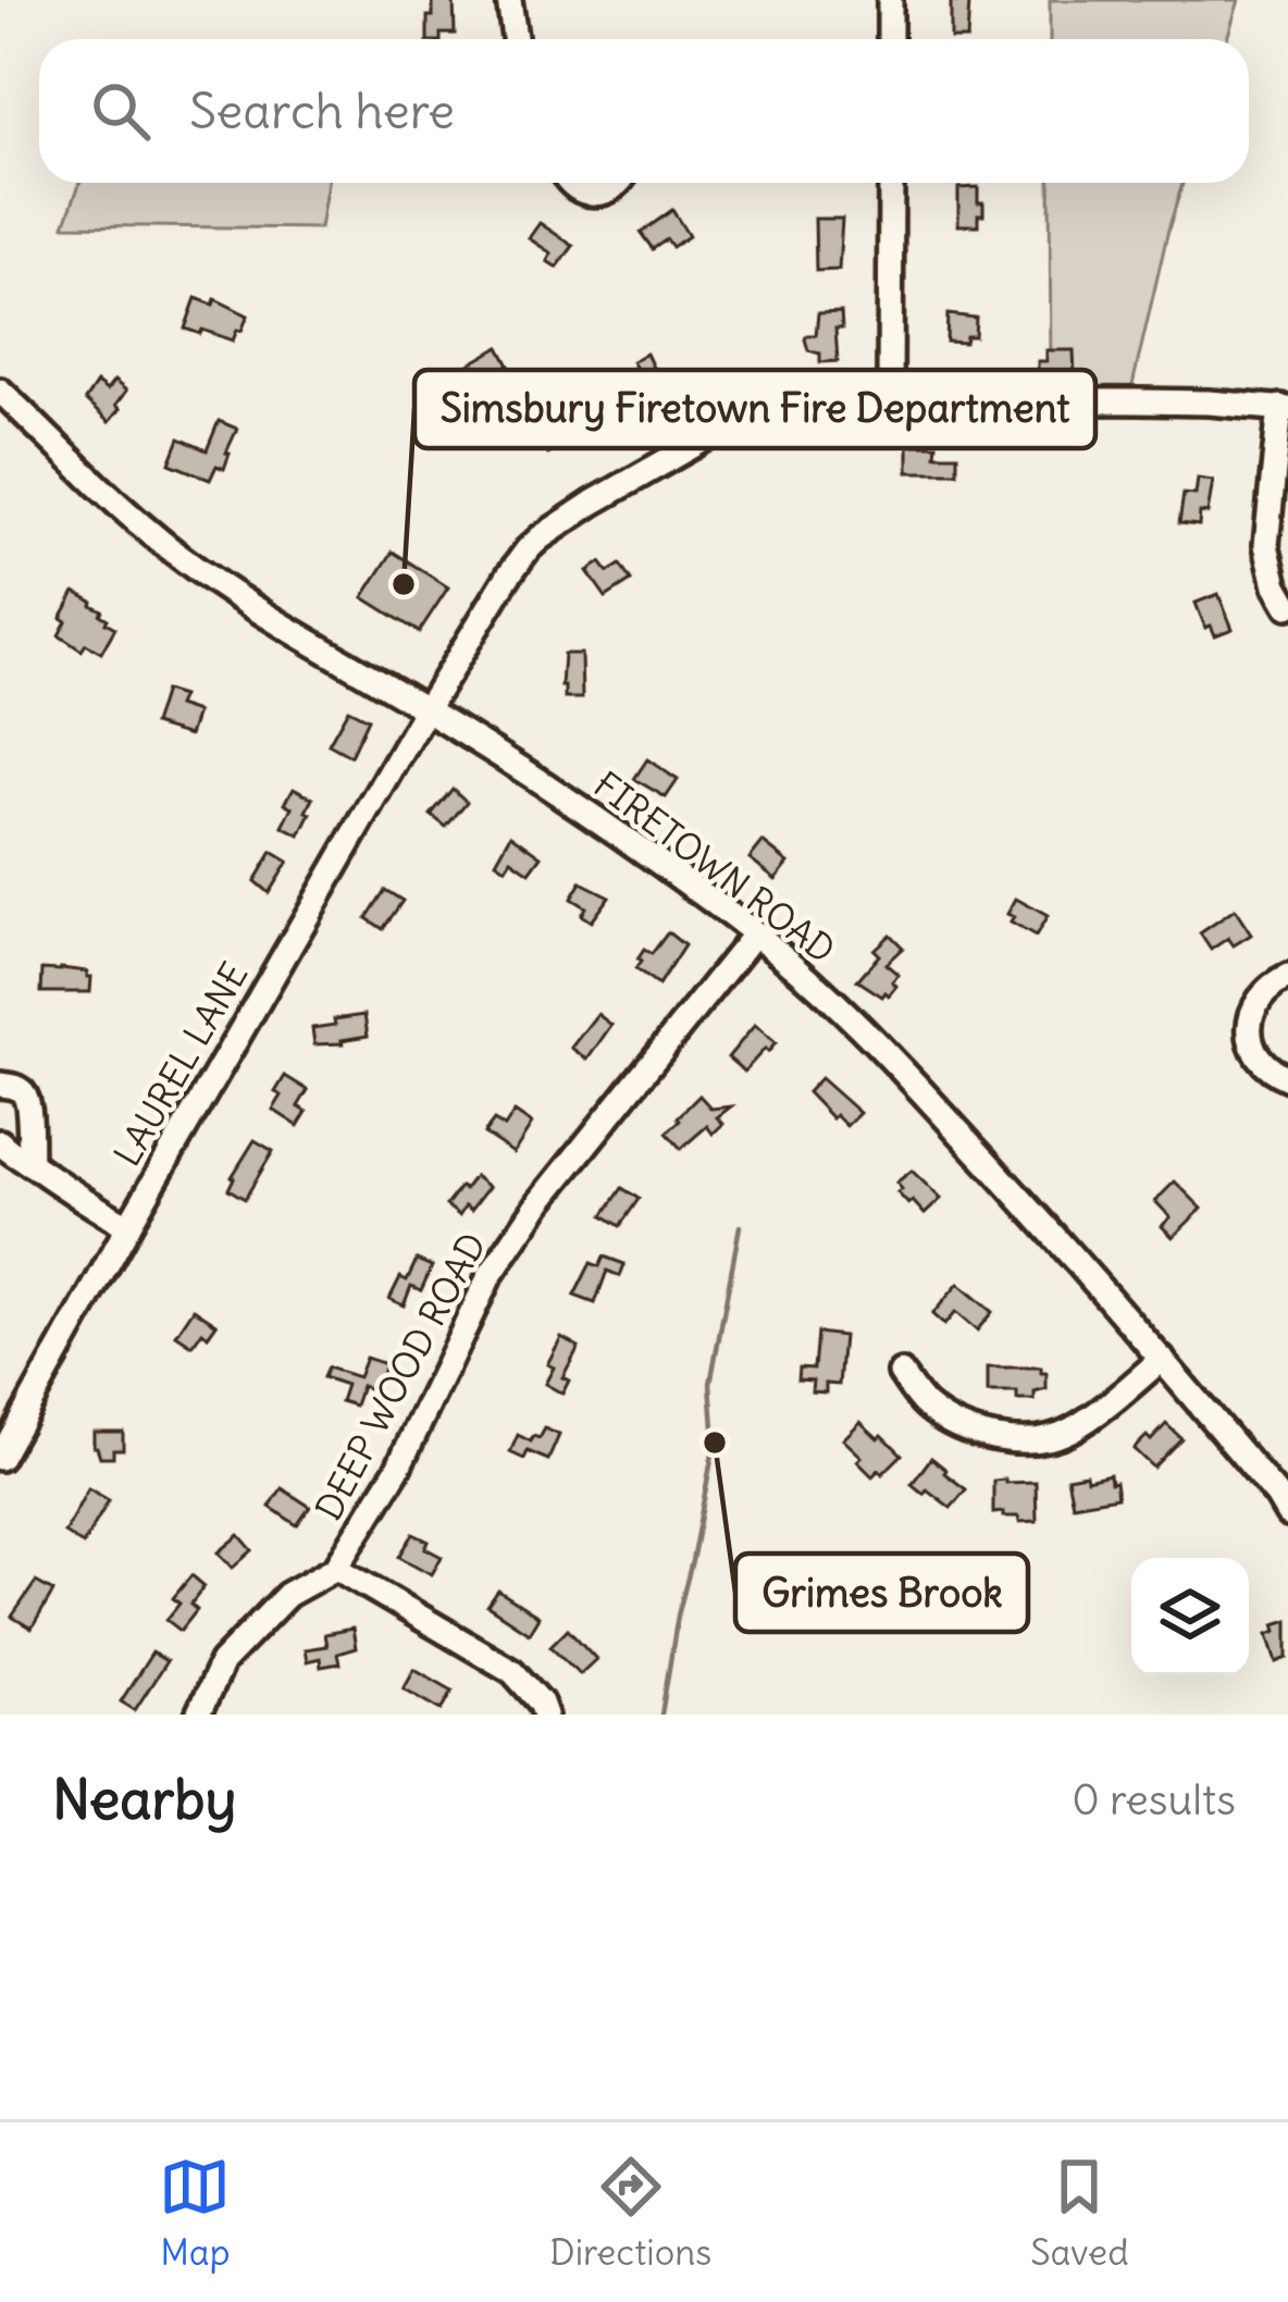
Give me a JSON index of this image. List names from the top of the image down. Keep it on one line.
{"streets":{"street":["FIRETOWN ROAD","LAUREL LANE","DEEP WOOD ROAD"]},"crossings":[["FIRETOWN ROAD","LAUREL LANE"],["FIRETOWN ROAD","DEEP WOOD ROAD"]],"places":["Simsbury Firetown Fire Department","Grimes Brook"],"page":{"search":"Search here","heading":["Nearby","0 results"],"nav":["Map","Directions","Saved"]}}
